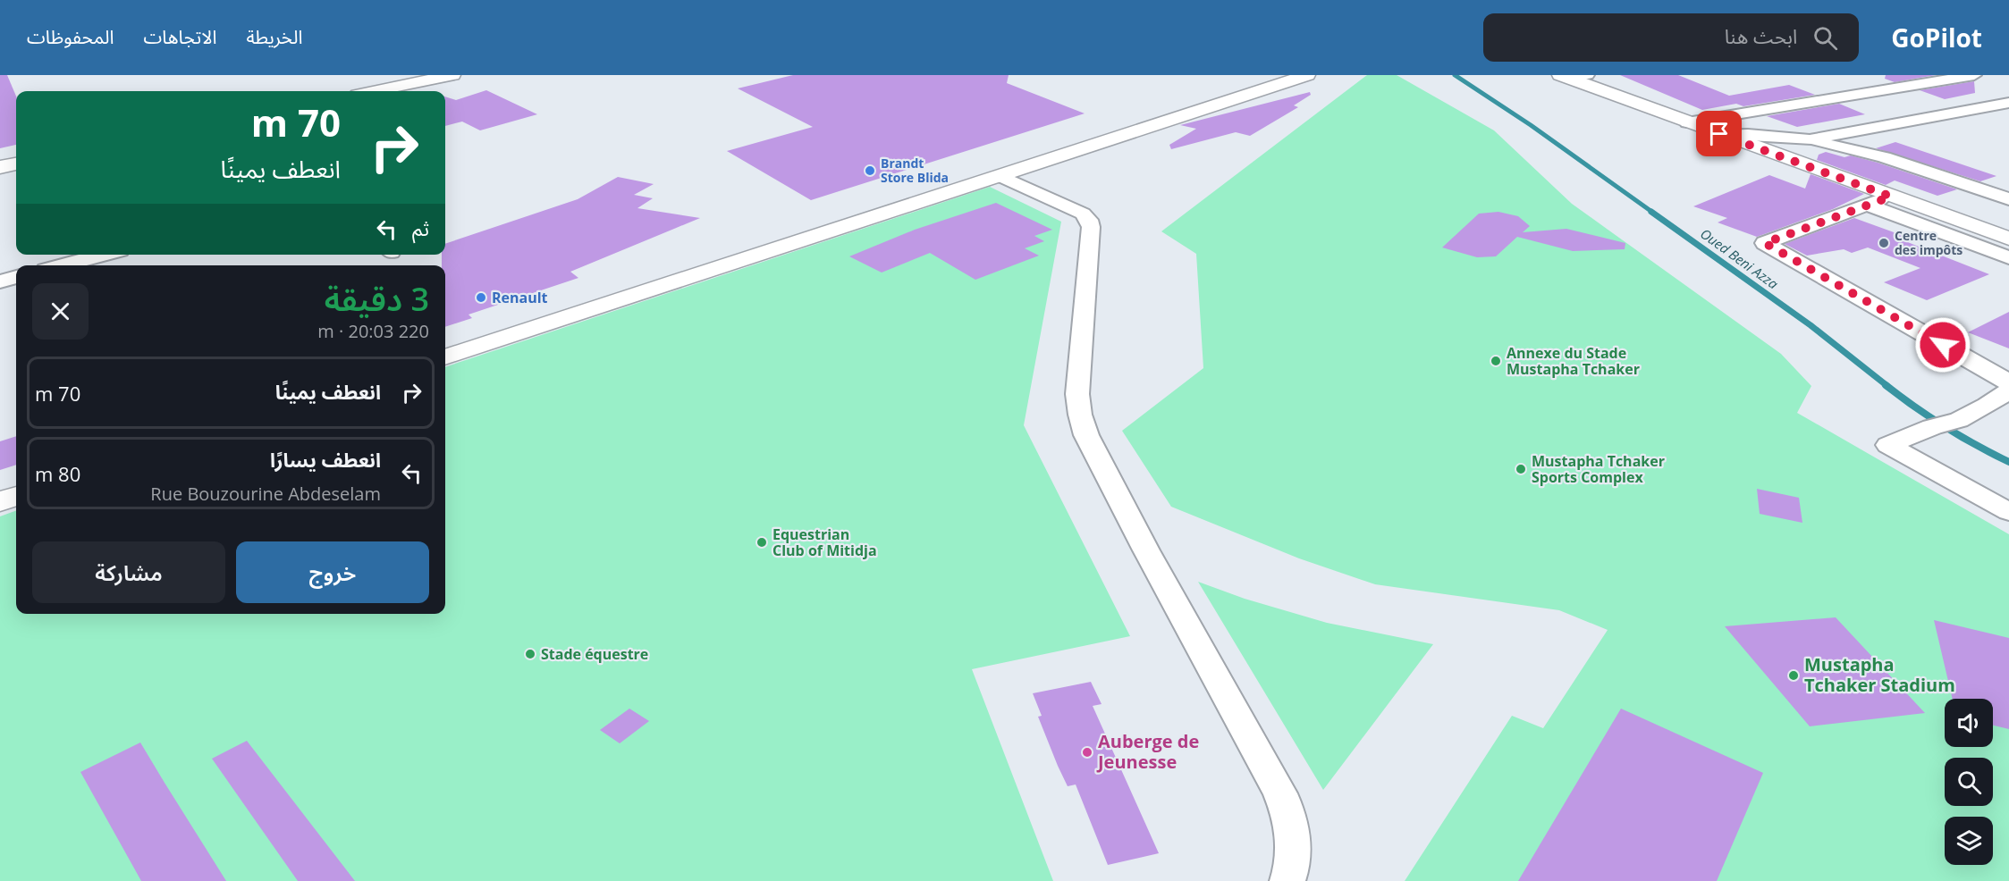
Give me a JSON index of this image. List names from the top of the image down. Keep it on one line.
{"water":["Oued Beni Azza"],"places":["Brandt Store Blida","Centre des impôts","Renault","Annexe du Stade Mustapha Tchaker","Mustapha Tchaker Sports Complex","Equestrian Club of Mitidja","Stade équestre","Mustapha Tchaker Stadium","Auberge de Jeunesse"],"page":{"header":"GoPilot","search":"ابحث هنا","nav":["الخريطة","الاتجاهات","المحفوظات"],"turn":["70 m","انعطف يمينًا"],"then":"ثم","heading":["3 دقيقة","220 m · 20:03"],"list":[{"name":"انعطف يمينًا","value":"70 m"},{"name":"انعطف يسارًا","note":"Rue Bouzourine Abdeselam","value":"80 m"}],"buttons":["خروج","مشاركة"]}}
